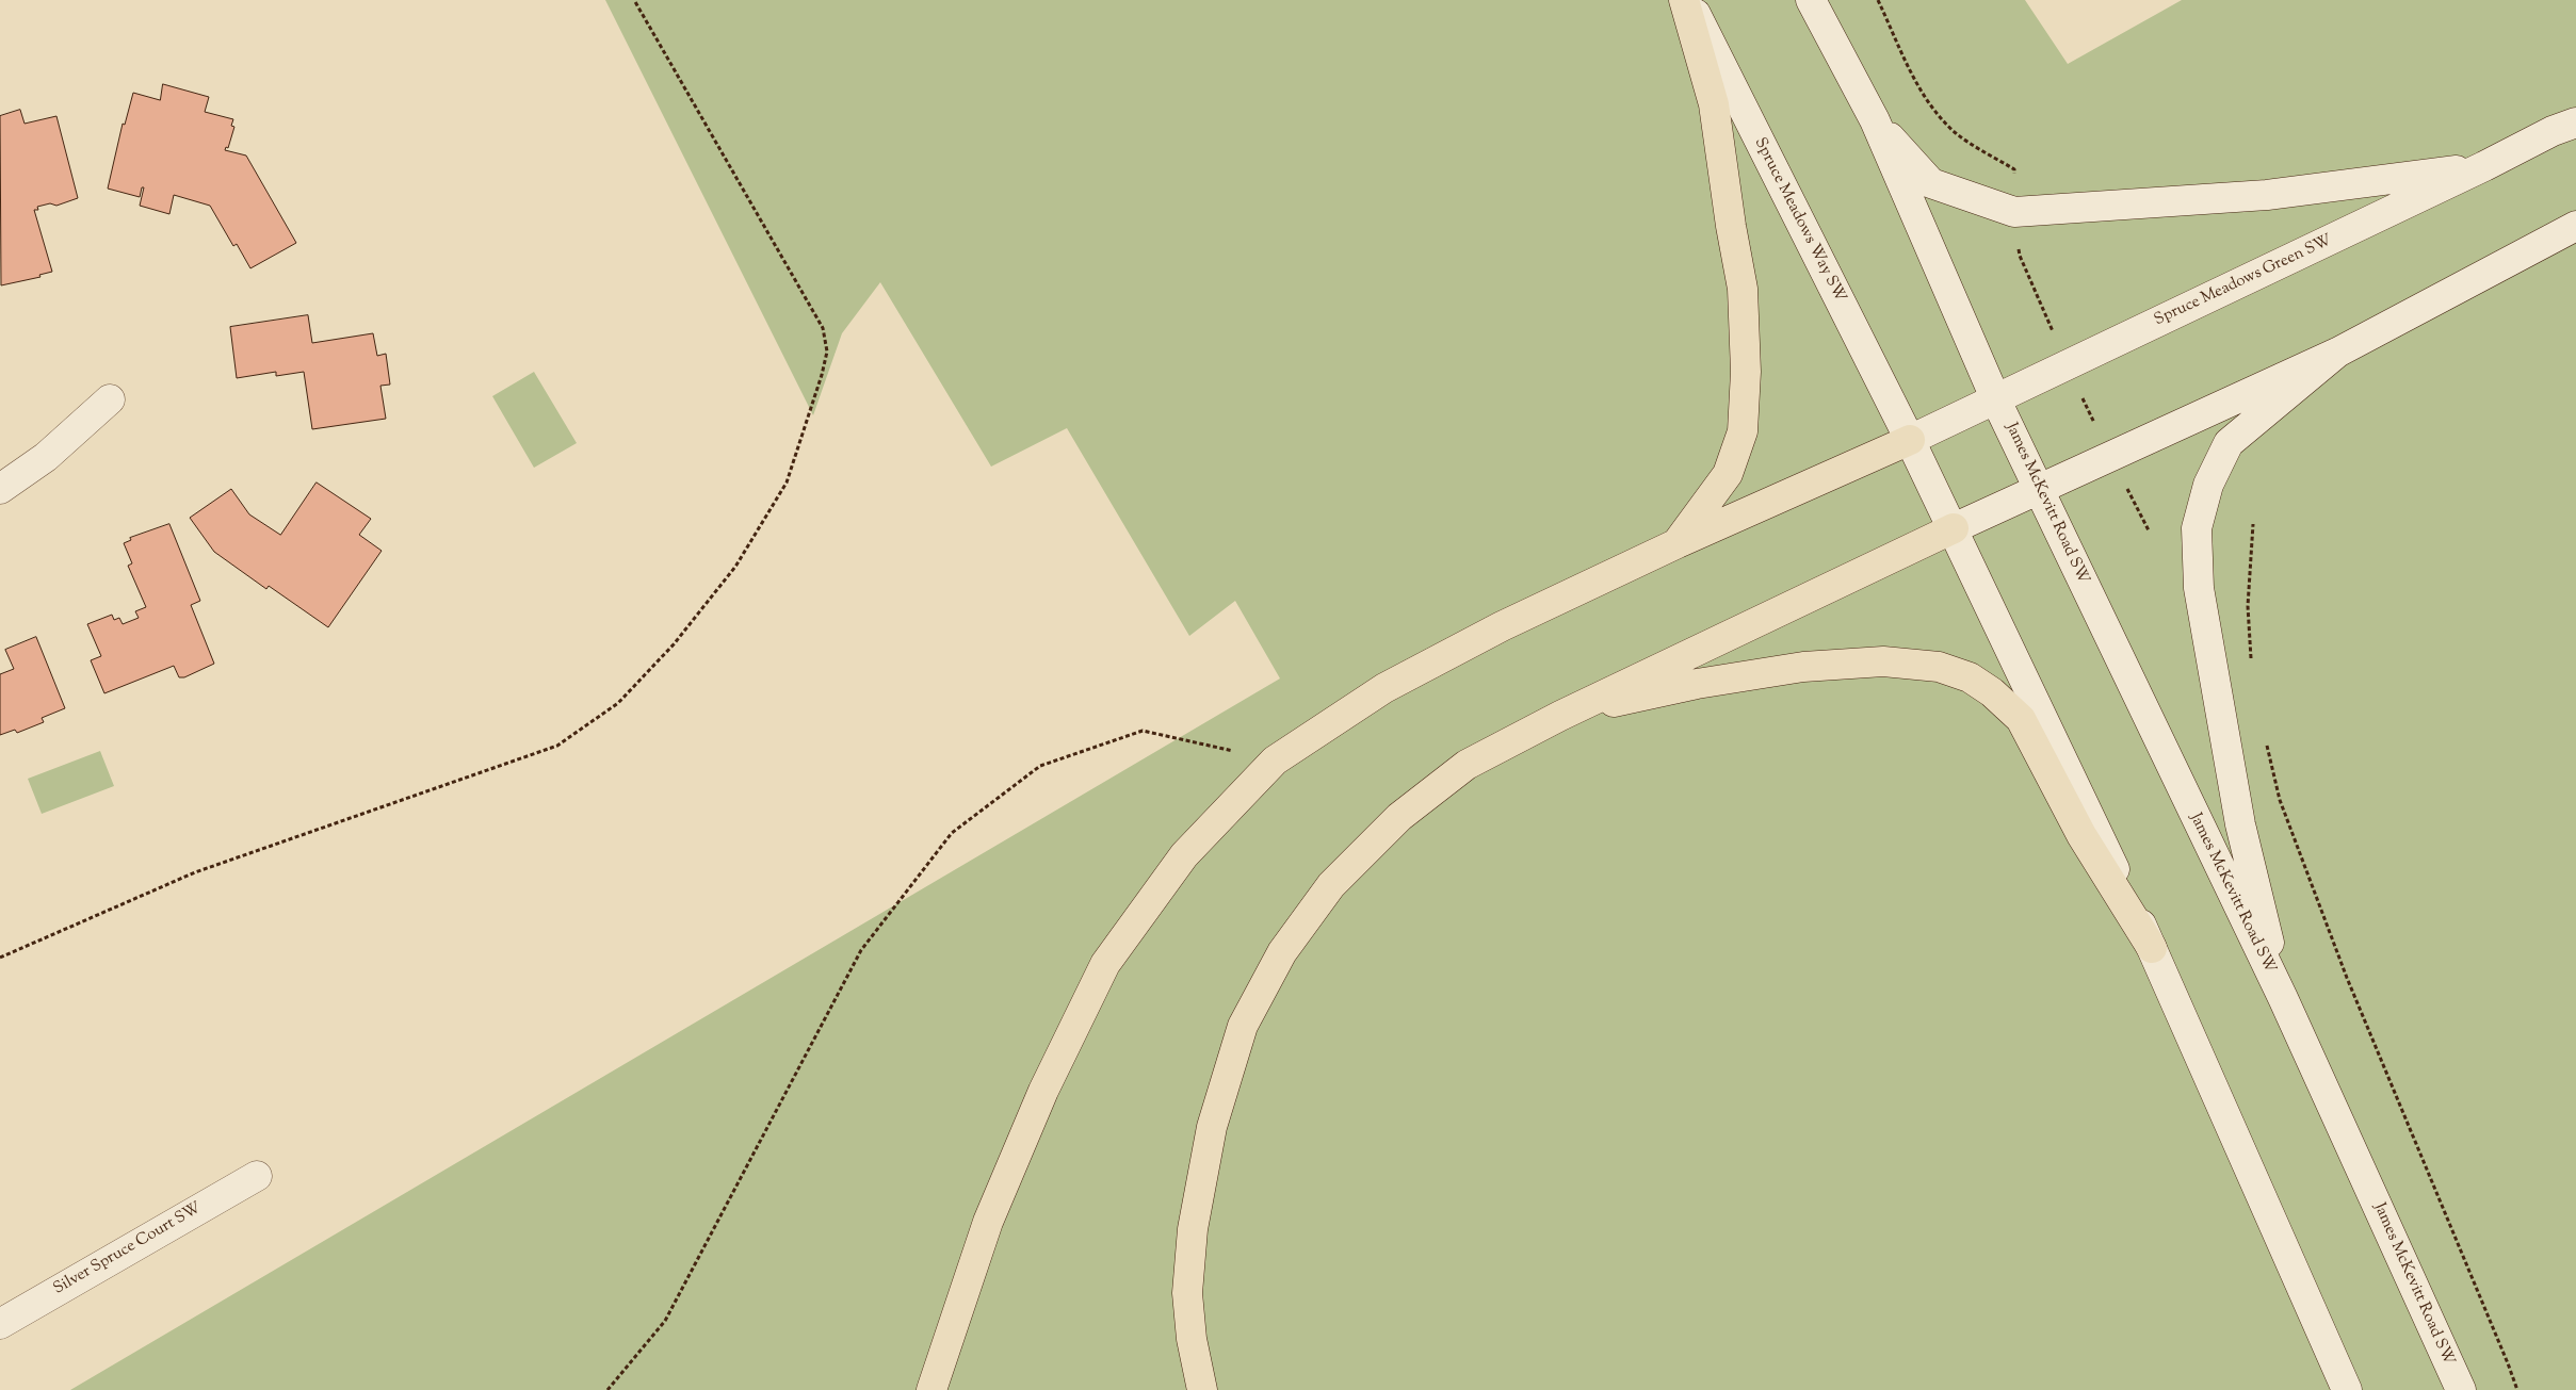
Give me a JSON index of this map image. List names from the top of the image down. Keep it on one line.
{"streets":{"main road":["Spruce Meadows Way SW","Spruce Meadows Green SW","James McKevitt Road SW","Silver Spruce Court SW"]},"crossings":[["Spruce Meadows Way SW","Spruce Meadows Green SW"],["Spruce Meadows Green SW","James McKevitt Road SW"]]}
